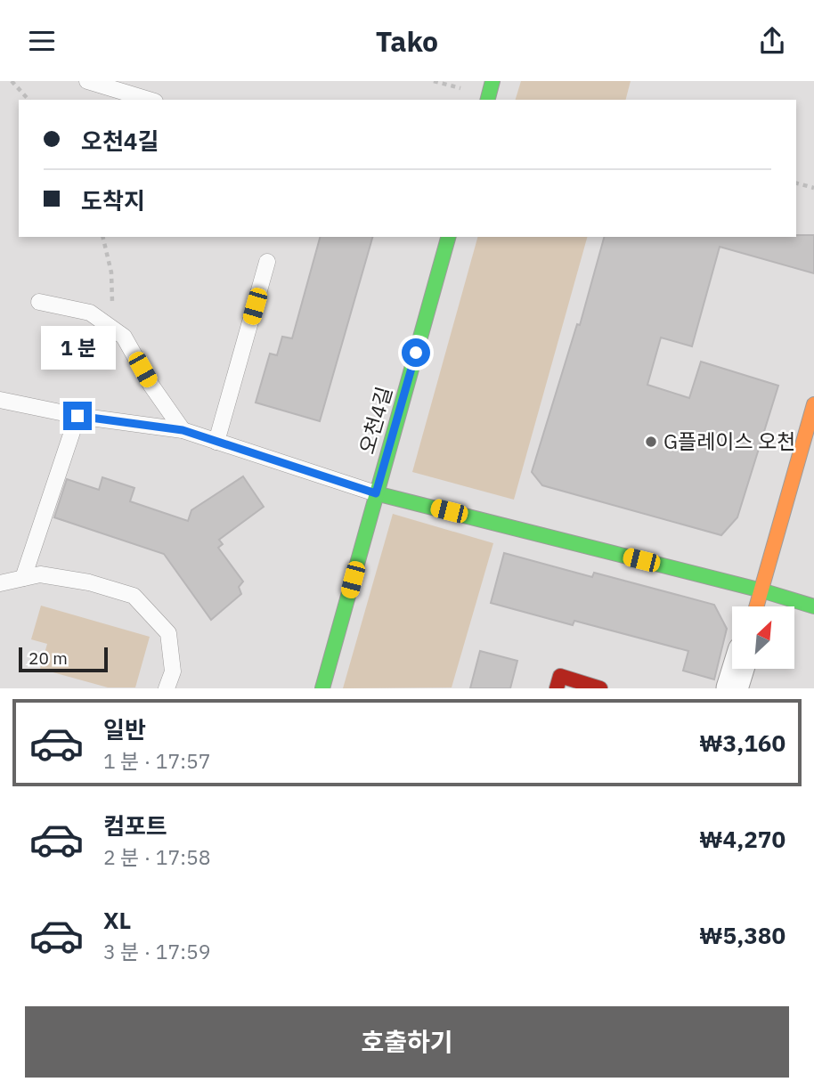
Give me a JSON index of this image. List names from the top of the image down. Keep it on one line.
{"streets":{"street":["오천4길"]},"places":["G플레이스 오천"],"scale_bar":"20 m","north":"top right","page":{"header":"Tako","banner":["오천4길","도착지"],"bubble":"1 분","scale":"20 m","list":[{"name":"일반","note":"1 분 · 17:57","value":"₩3,160"},{"name":"컴포트","note":"2 분 · 17:58","value":"₩4,270"},{"name":"XL","note":"3 분 · 17:59","value":"₩5,380"}],"buttons":"호출하기"}}
